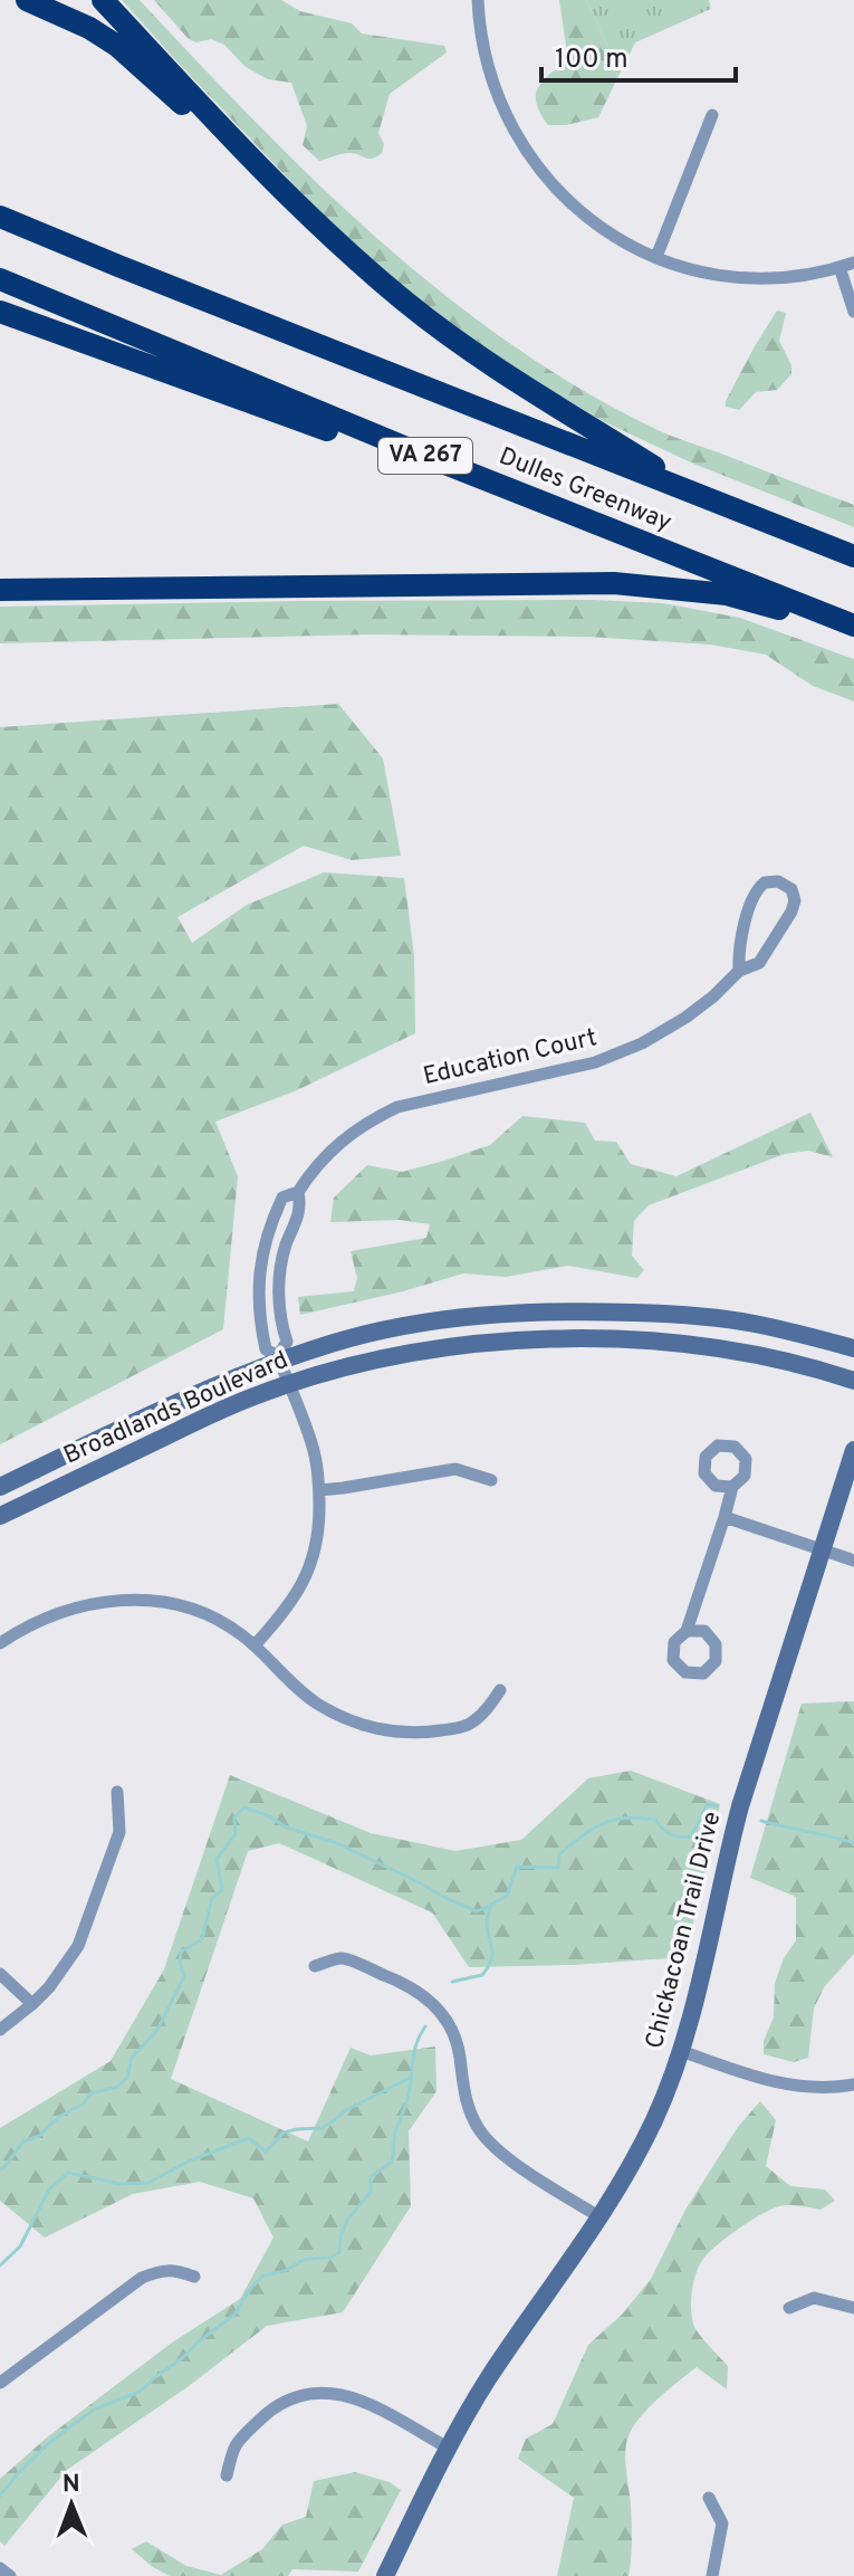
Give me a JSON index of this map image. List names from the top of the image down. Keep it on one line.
{"streets":{"highway":["VA 267","Dulles Greenway"],"main road":["Broadlands Boulevard","Chickacoan Trail Drive"],"street":["Education Court"]},"crossings":[["Education Court","Broadlands Boulevard"]],"scale_bar":"100 m","north":"top"}
